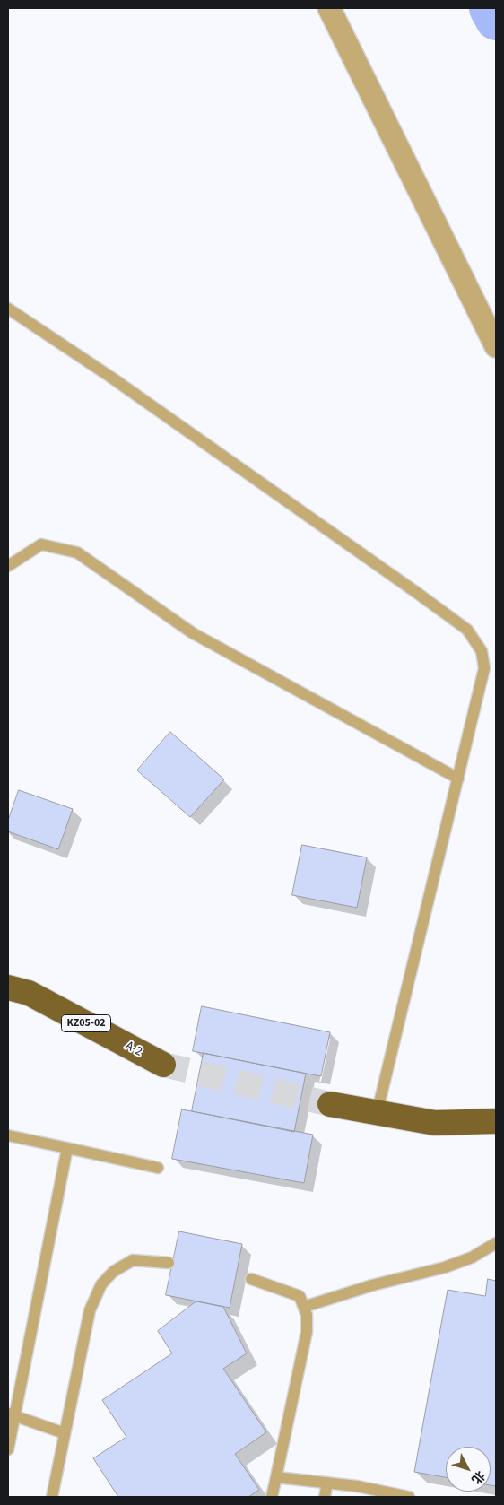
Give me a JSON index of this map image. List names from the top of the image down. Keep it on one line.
{"streets":{"highway":["KZ05-02","A-2"]},"north":"bottom right"}
